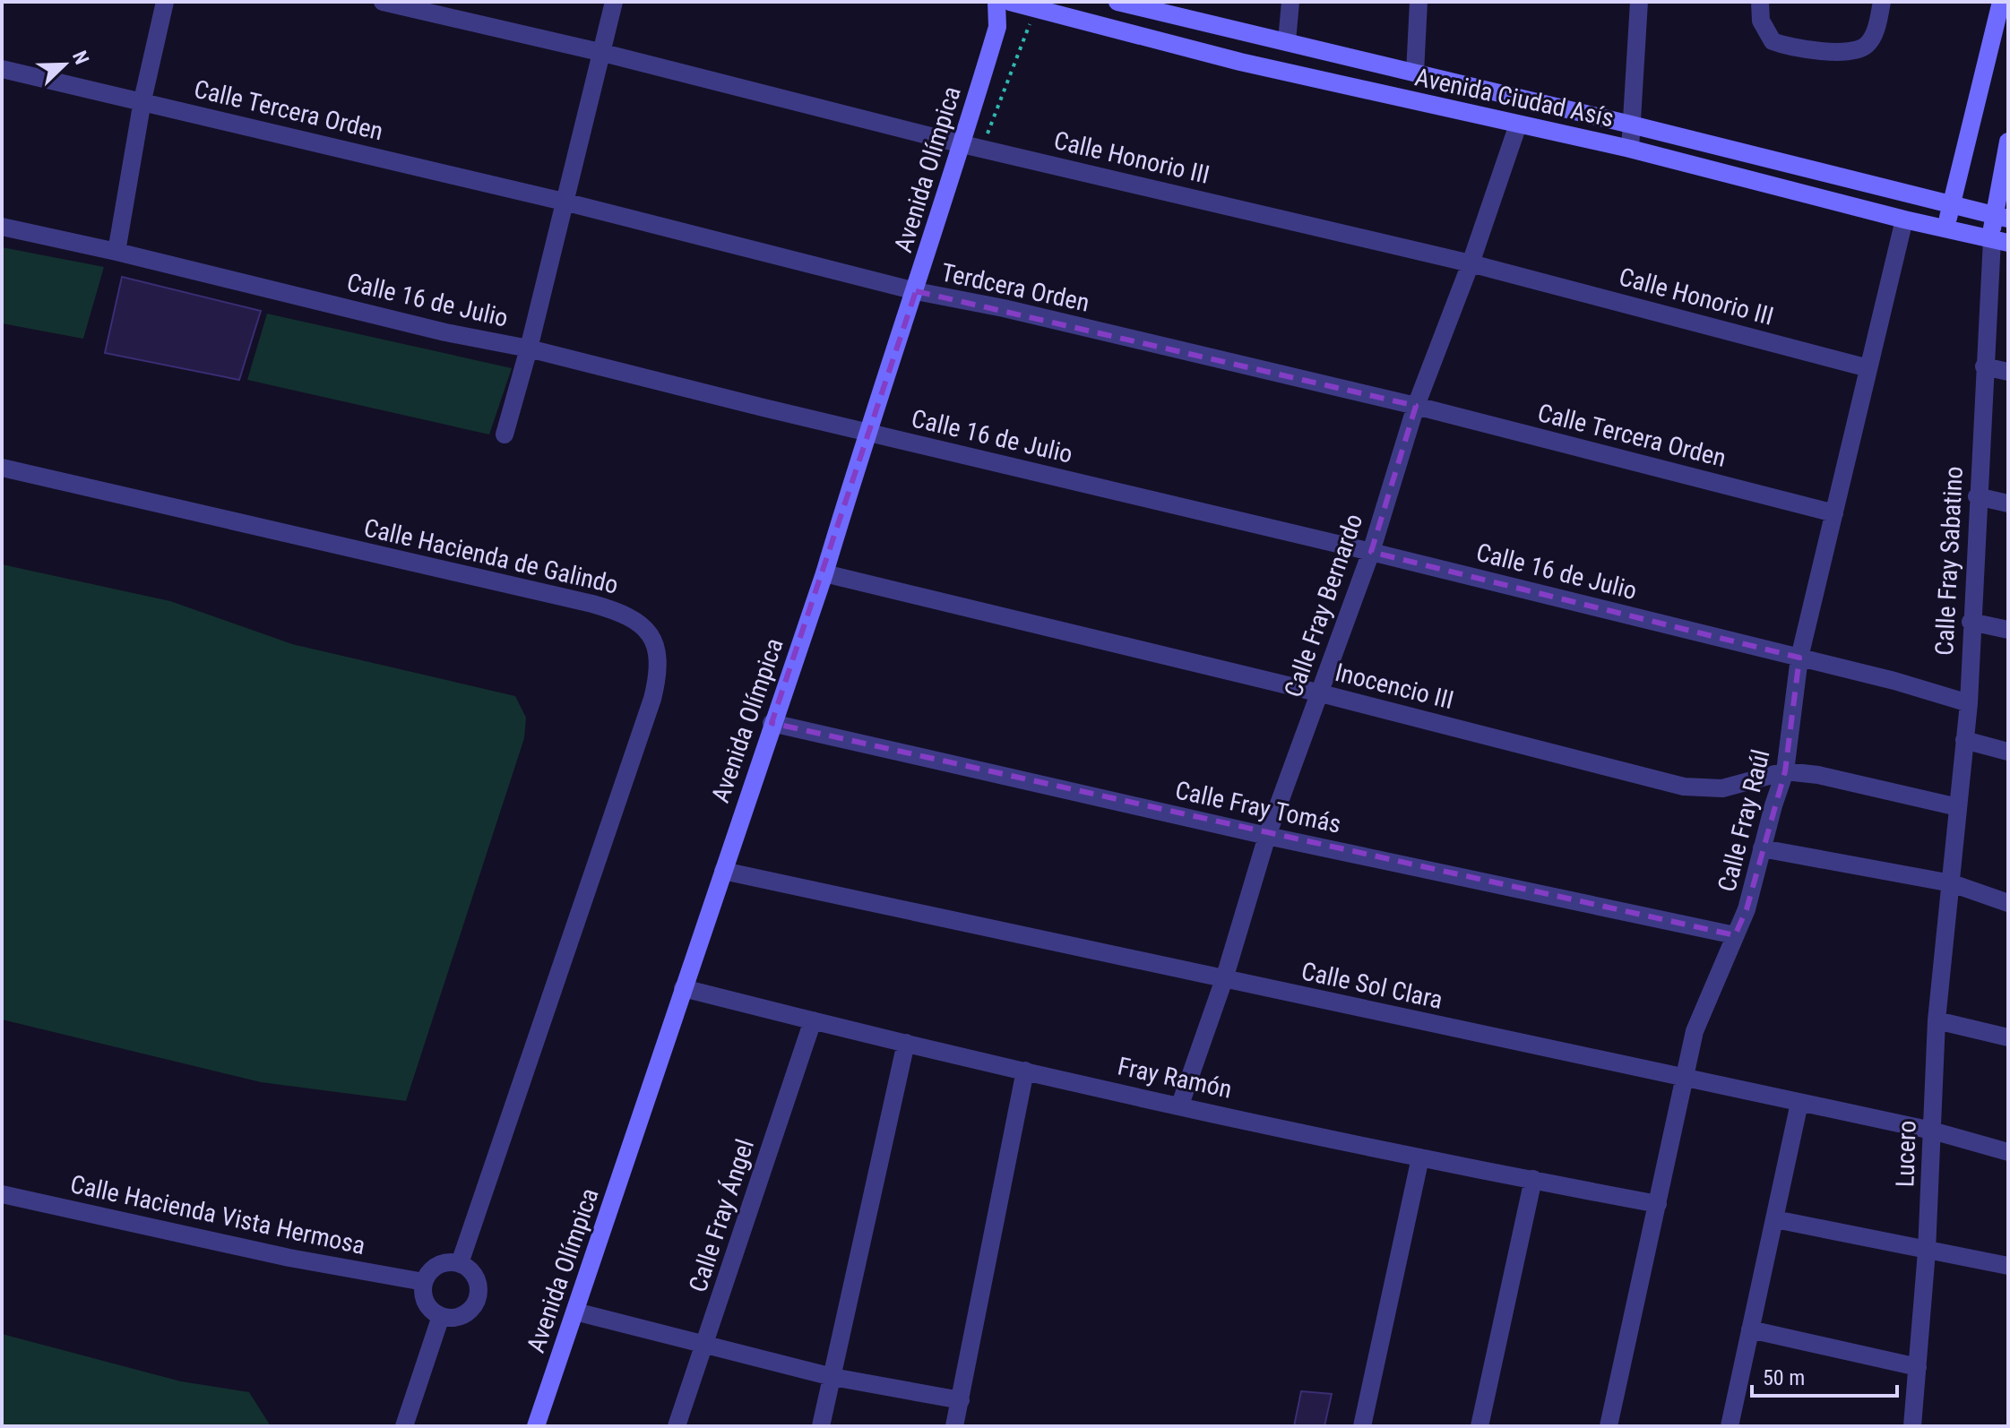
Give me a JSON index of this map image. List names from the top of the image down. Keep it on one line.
{"streets":{"street":["Avenida Ciudad Asís","Calle Tercera Orden","Calle Honorio III","Avenida Olímpica","Terdcera Orden","Calle 16 de Julio","Calle Hacienda de Galindo","Calle Fray Sabatino","Calle Fray Bernardo","Inocencio III","Calle Fray Tomás","Calle Fray Raúl","Calle Sol Clara","Fray Ramón","Lucero","Calle Hacienda Vista Hermosa","Calle Fray Ángel"]},"crossings":[["Avenida Ciudad Asís","Avenida Olímpica"],["Avenida Ciudad Asís","Calle Fray Sabatino"],["Avenida Ciudad Asís","Calle Fray Bernardo"],["Avenida Ciudad Asís","Calle Fray Raúl"],["Calle Tercera Orden","Terdcera Orden"],["Calle Tercera Orden","Calle Fray Bernardo"],["Calle Tercera Orden","Calle Fray Raúl"],["Calle Honorio III","Avenida Olímpica"],["Calle Honorio III","Calle Fray Bernardo"],["Calle Honorio III","Calle Fray Raúl"],["Avenida Olímpica","Terdcera Orden"],["Avenida Olímpica","Calle 16 de Julio"],["Avenida Olímpica","Inocencio III"],["Avenida Olímpica","Calle Fray Tomás"],["Avenida Olímpica","Calle Sol Clara"],["Avenida Olímpica","Fray Ramón"],["Terdcera Orden","Calle Fray Bernardo"],["Calle 16 de Julio","Calle Fray Sabatino"],["Calle 16 de Julio","Calle Fray Bernardo"],["Calle 16 de Julio","Calle Fray Raúl"],["Calle Hacienda de Galindo","Calle Hacienda Vista Hermosa"],["Calle Fray Sabatino","Lucero"],["Calle Fray Bernardo","Inocencio III"],["Calle Fray Bernardo","Calle Fray Tomás"],["Calle Fray Bernardo","Calle Sol Clara"],["Calle Fray Bernardo","Fray Ramón"],["Inocencio III","Calle Fray Raúl"],["Calle Fray Tomás","Calle Fray Raúl"],["Calle Fray Raúl","Calle Sol Clara"],["Calle Fray Raúl","Fray Ramón"],["Calle Sol Clara","Lucero"],["Fray Ramón","Calle Fray Ángel"]],"scale_bar":"50 m","north":"top right"}
